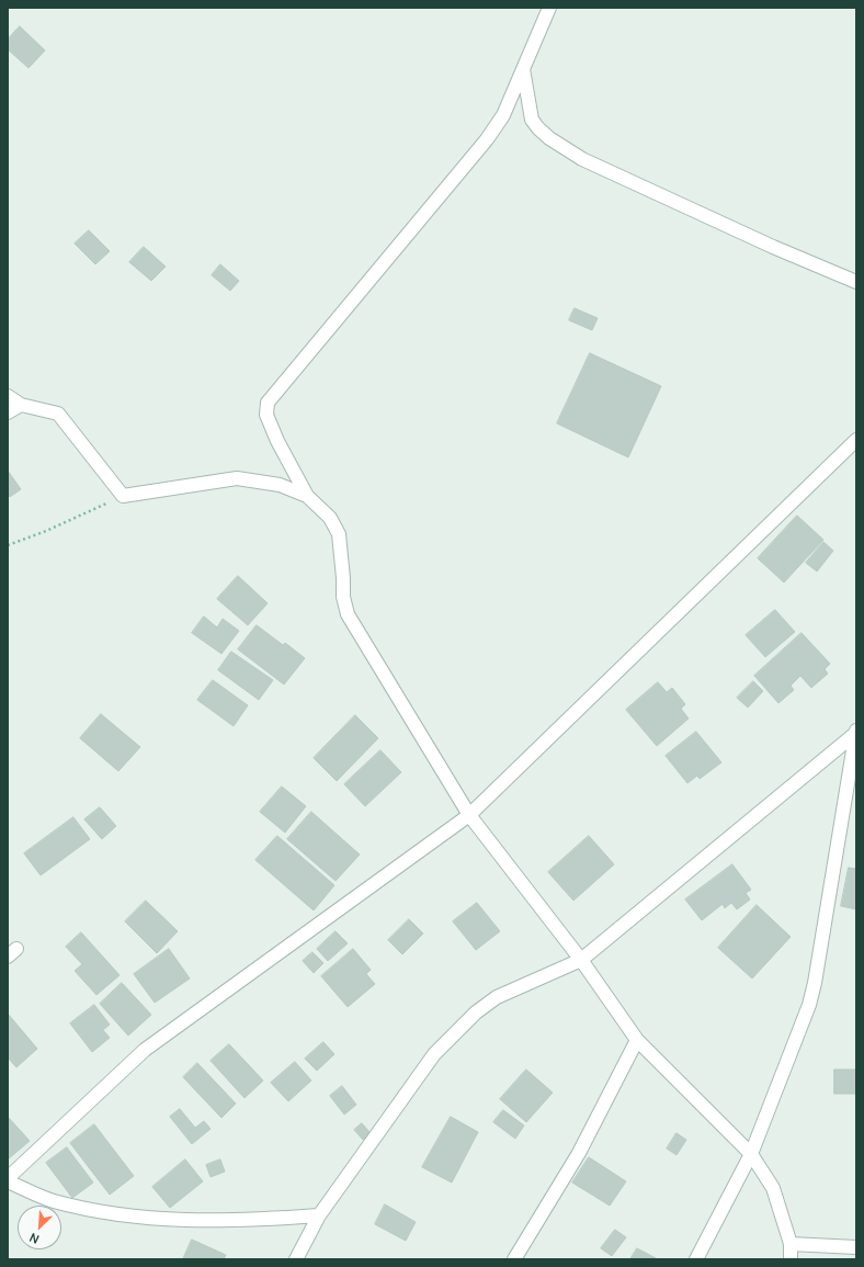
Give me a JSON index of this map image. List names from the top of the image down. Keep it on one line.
{"north":"bottom left"}
